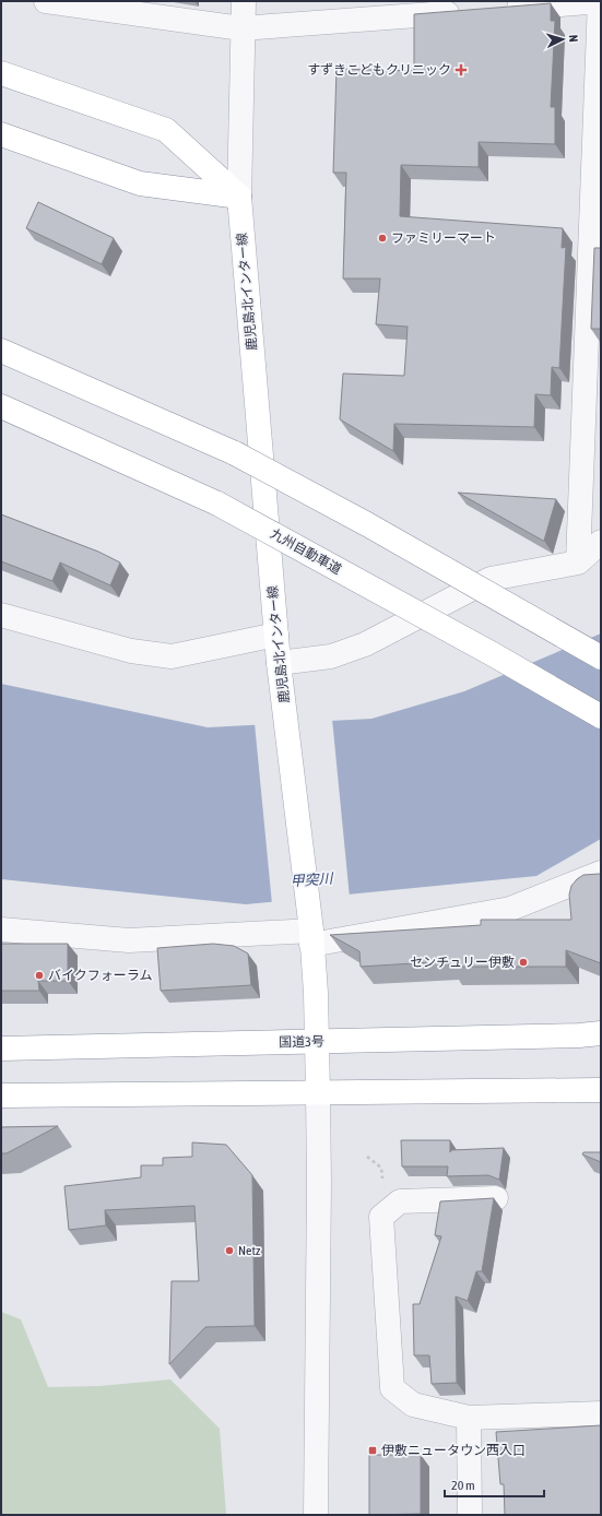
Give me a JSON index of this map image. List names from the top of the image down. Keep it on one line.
{"streets":{"main road":["鹿児島北インター線","九州自動車道","国道3号"]},"crossings":[["鹿児島北インター線","国道3号"]],"water":["甲突川"],"places":{"health":["すずきこどもクリニック"],"other":["ファミリーマート","センチュリー伊敷","バイクフォーラム","Netz"],"transit":["伊敷ニュータウン西入口"]},"scale_bar":"20 m","north":"right"}
